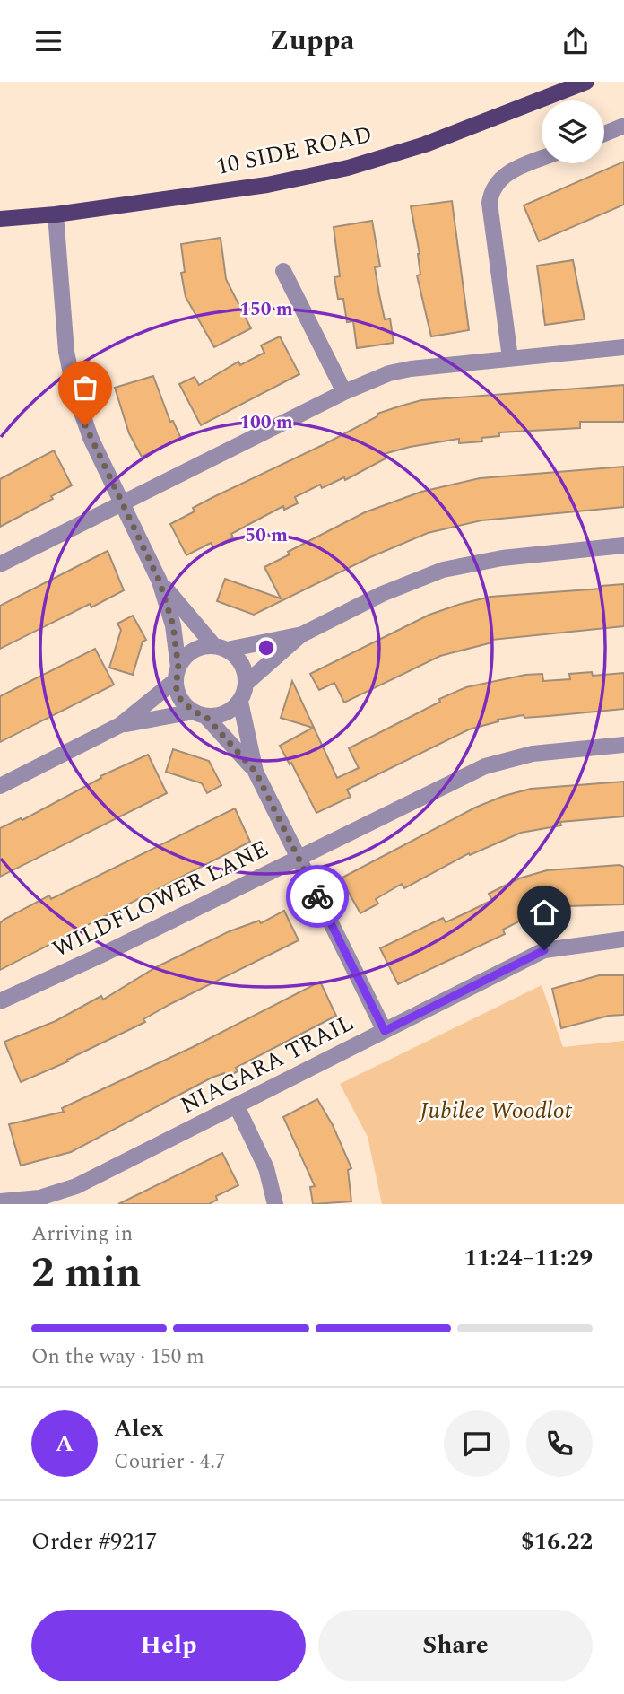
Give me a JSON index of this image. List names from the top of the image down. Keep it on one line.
{"streets":{"main road":["10 SIDE ROAD"],"street":["WILDFLOWER LANE","NIAGARA TRAIL"]},"parks":["Jubilee Woodlot"],"page":{"header":"Zuppa","heading":["2 min","Arriving in","11:24–11:29"],"panel":["Alex","Courier · 4.7","Order #9217","$16.22"],"bar":"On the way · 150 m","round":"A","buttons":["Help","Share"]},"rings":["150 m","100 m","50 m"]}
